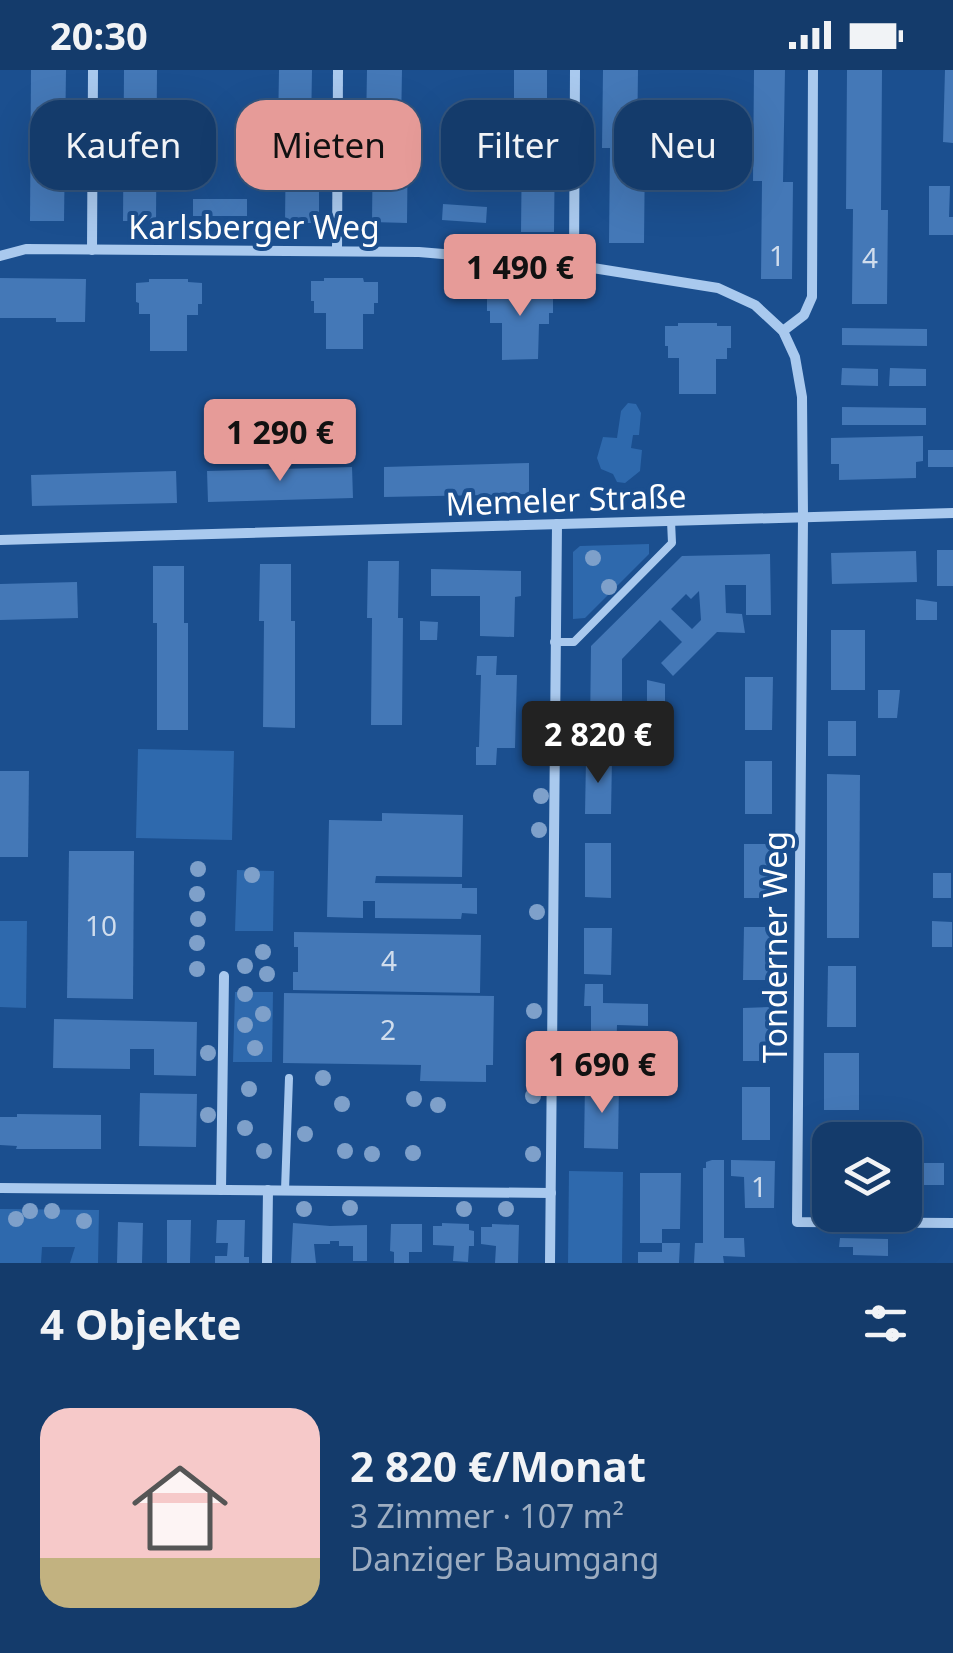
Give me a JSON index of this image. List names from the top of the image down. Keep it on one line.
{"streets":{"street":["Karlsberger Weg","Memeler Straße","Tonderner Weg"]},"crossings":[["Memeler Straße","Tonderner Weg"]],"house_numbers":["1","4","10","4","2","1"],"page":{"status":"20:30","chip":["Kaufen","Mieten","Filter","Neu"],"price":["1 490 €","1 290 €","2 820 €","1 690 €"],"heading":"4 Objekte","list":[{"name":"2 820 €/Monat","note":"3 Zimmer · 107 m² · Danziger Baumgang"}]}}
